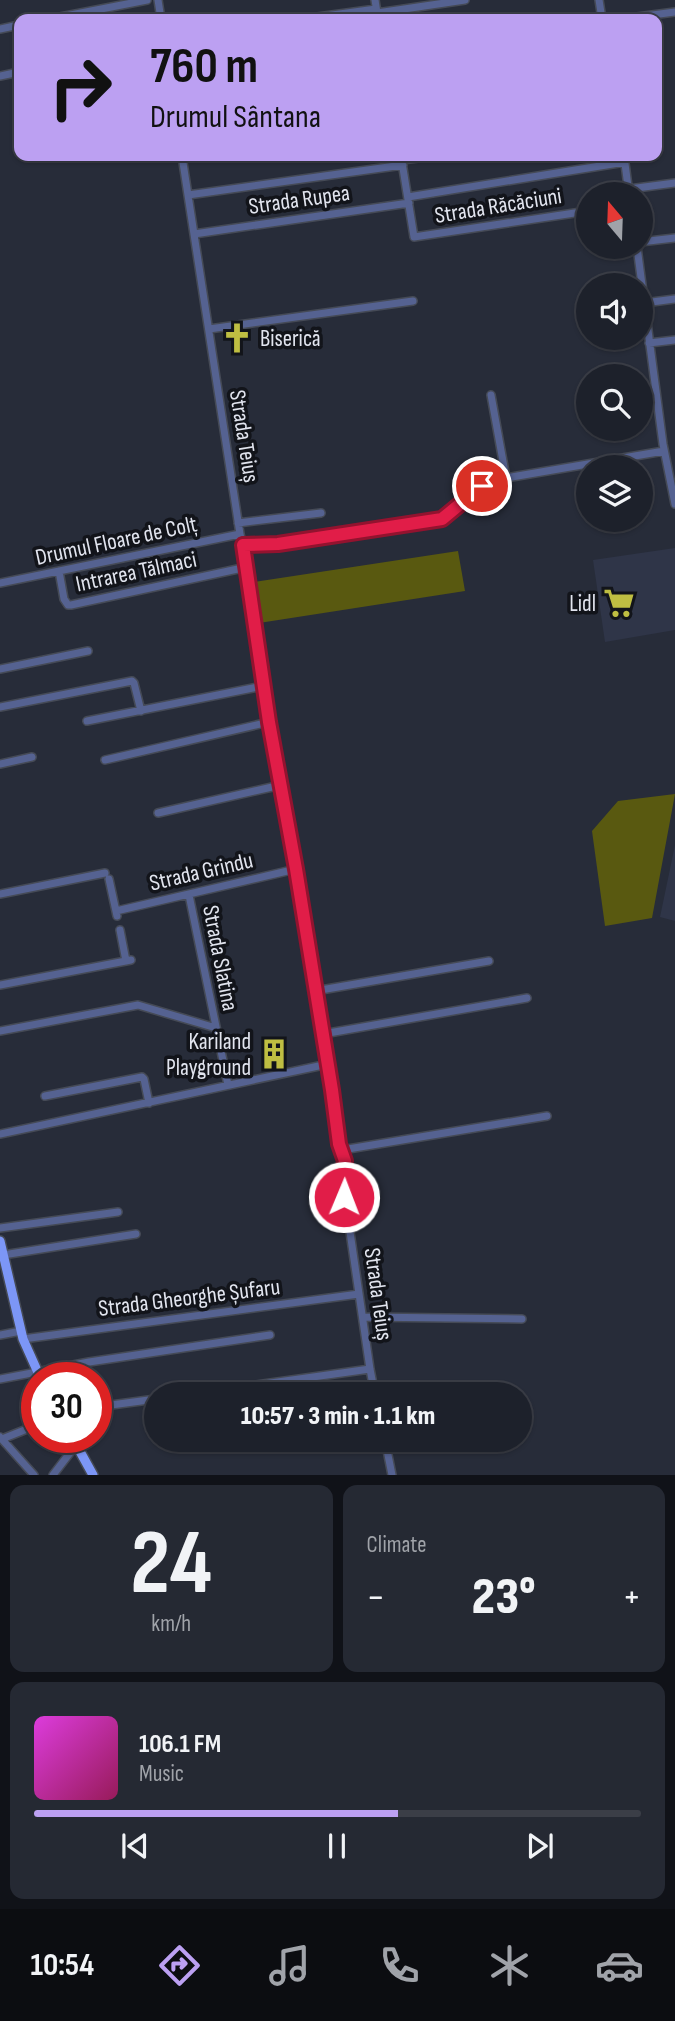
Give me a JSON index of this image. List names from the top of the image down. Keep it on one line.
{"streets":{"street":["Strada Rupea","Strada Răcăciuni","Strada Teiuș","Drumul Floare de Colț","Intrarea Tălmaci","Strada Grindu","Strada Slatina","Strada Gheorghe Șufaru"]},"crossings":[["Strada Rupea","Strada Răcăciuni"],["Strada Rupea","Strada Teiuș"],["Strada Teiuș","Drumul Floare de Colț"],["Strada Teiuș","Intrarea Tălmaci"],["Strada Teiuș","Strada Grindu"],["Strada Teiuș","Strada Gheorghe Șufaru"],["Drumul Floare de Colț","Intrarea Tălmaci"],["Strada Grindu","Strada Slatina"]],"places":{"church":["Biserică"],"supermarket":["Lidl"],"building":["Kariland Playground"]},"north":"top","page":{"turn":["760 m","Drumul Sântana"],"limit":"30","trip":"10:57 · 3 min · 1.1 km","tile":[["24","km/h"],"Climate"],"heat":["−","23°","+"],"song":["106.1 FM","Music"],"tabs":"10:54"}}
